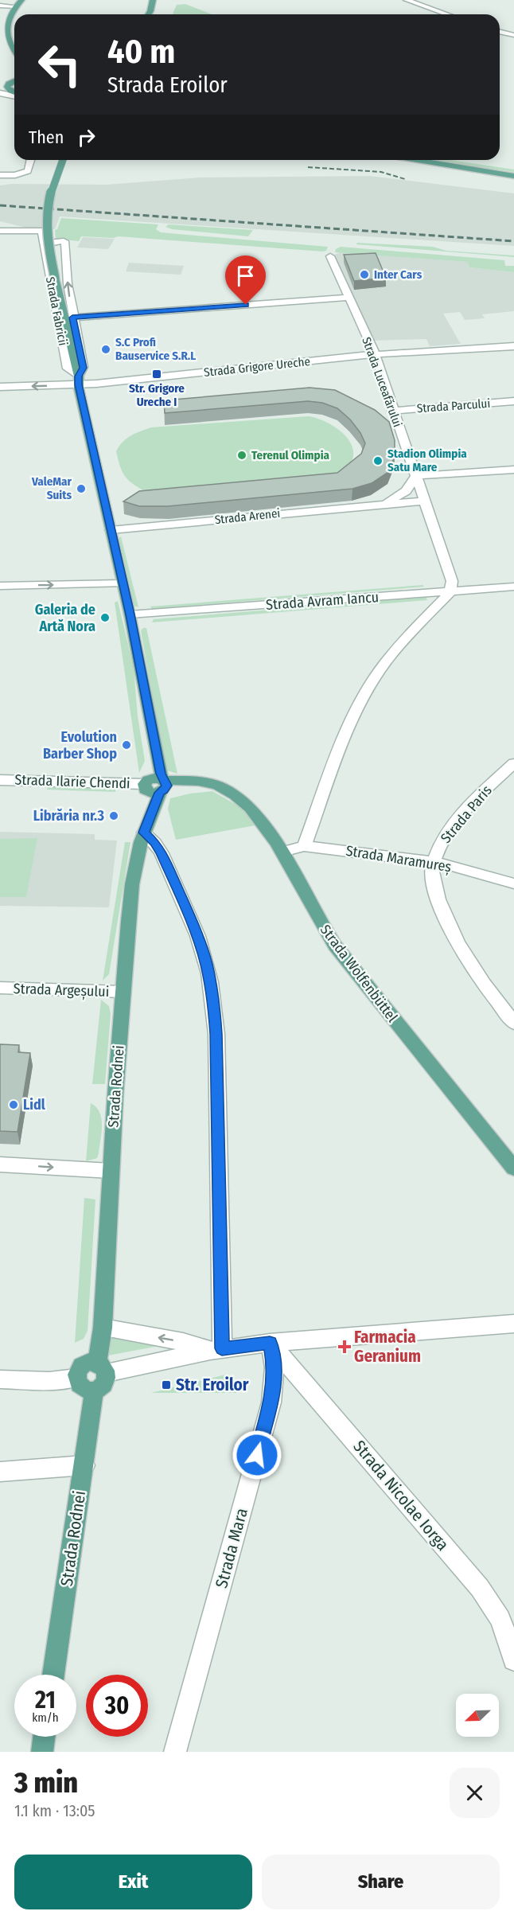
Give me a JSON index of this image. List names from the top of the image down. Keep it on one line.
{"streets":{"main road":["Strada Fabricii","Strada Wolfenbüttel","Strada Rodnei"],"street":["Strada Grigore Ureche","Strada Luceafărului","Strada Parcului","Strada Arenei","Strada Avram Iancu","Strada Ilarie Chendi","Strada Paris","Strada Maramureș","Strada Argeșului","Strada Nicolae Iorga","Strada Mara"]},"crossings":[["Strada Fabricii","Strada Grigore Ureche"],["Strada Fabricii","Strada Arenei"],["Strada Fabricii","Strada Avram Iancu"],["Strada Fabricii","Strada Ilarie Chendi"],["Strada Fabricii","Strada Wolfenbüttel"],["Strada Fabricii","Strada Rodnei"],["Strada Grigore Ureche","Strada Luceafărului"],["Strada Luceafărului","Strada Parcului"],["Strada Luceafărului","Strada Arenei"],["Strada Luceafărului","Strada Avram Iancu"],["Strada Ilarie Chendi","Strada Wolfenbüttel"],["Strada Ilarie Chendi","Strada Rodnei"],["Strada Paris","Strada Maramureș"],["Strada Maramureș","Strada Wolfenbüttel"],["Strada Wolfenbüttel","Strada Rodnei"],["Strada Argeșului","Strada Rodnei"],["Strada Nicolae Iorga","Strada Mara"]],"places":{"other":["Inter Cars","S.C Profi Bauservice S.R.L","Terenul Olimpia","Stadion Olimpia Satu Mare","ValeMar Suits","Galeria de Artă Nora","Evolution Barber Shop","Librăria nr.3","Lidl"],"transit":["Str. Grigore Ureche I","Str. Eroilor"],"health":["Farmacia Geranium"]},"north":"bottom left","page":{"turn":["40 m","Strada Eroilor"],"then":"Then","speed":"21 km/h","limit":"30","heading":["3 min","1.1 km · 13:05"],"buttons":["Exit","Share"]}}
